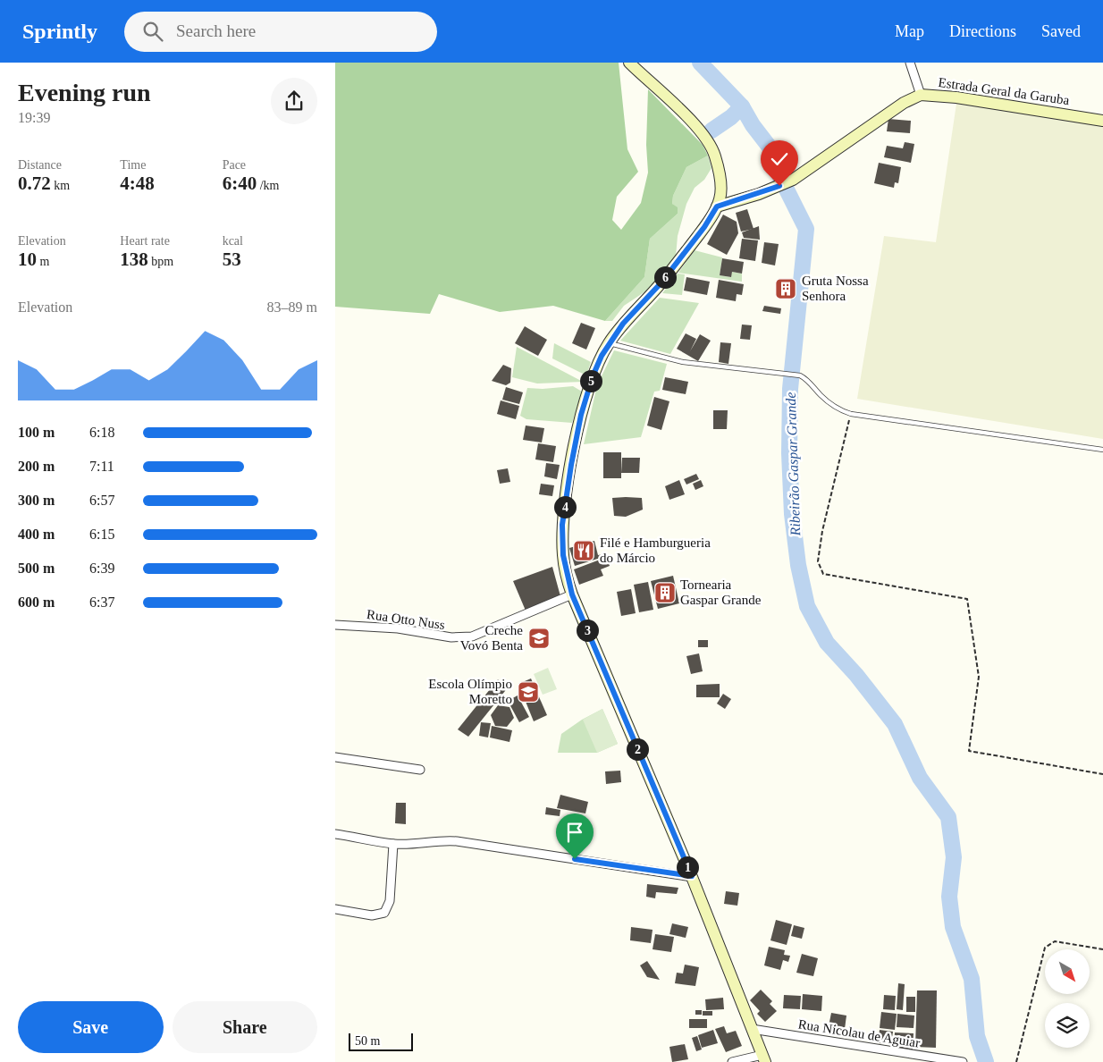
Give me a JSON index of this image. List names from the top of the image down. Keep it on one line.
{"streets":{"street":["Estrada Geral da Garuba","Rua Otto Nuss","Rua Nicolau de Aguiar"]},"water":["Ribeirão Gaspar Grande"],"places":{"building":["Gruta Nossa Senhora","Tornearia Gaspar Grande"],"restaurant":["Filé e Hamburgueria do Márcio"],"school or university":["Creche Vovó Benta","Escola Olímpio Moretto"]},"scale_bar":"50 m","north":"bottom right","page":{"header":"Sprintly","search":"Search here","nav":["Map","Directions","Saved"],"heading":["Evening run","19:39"],"stats":[["Distance","0.72 km"],["Time","4:48"],["Pace","6:40 /km"],["Elevation","10 m"],["Heart rate","138 bpm"],["kcal","53"]],"pins":["6","5","4","3","2","1"],"chart":["Elevation","83–89 m"],"list":[{"name":"100 m","note":"6:18"},{"name":"200 m","note":"7:11"},{"name":"300 m","note":"6:57"},{"name":"400 m","note":"6:15"},{"name":"500 m","note":"6:39"},{"name":"600 m","note":"6:37"}],"buttons":["Save","Share"],"scale":"50 m"}}
